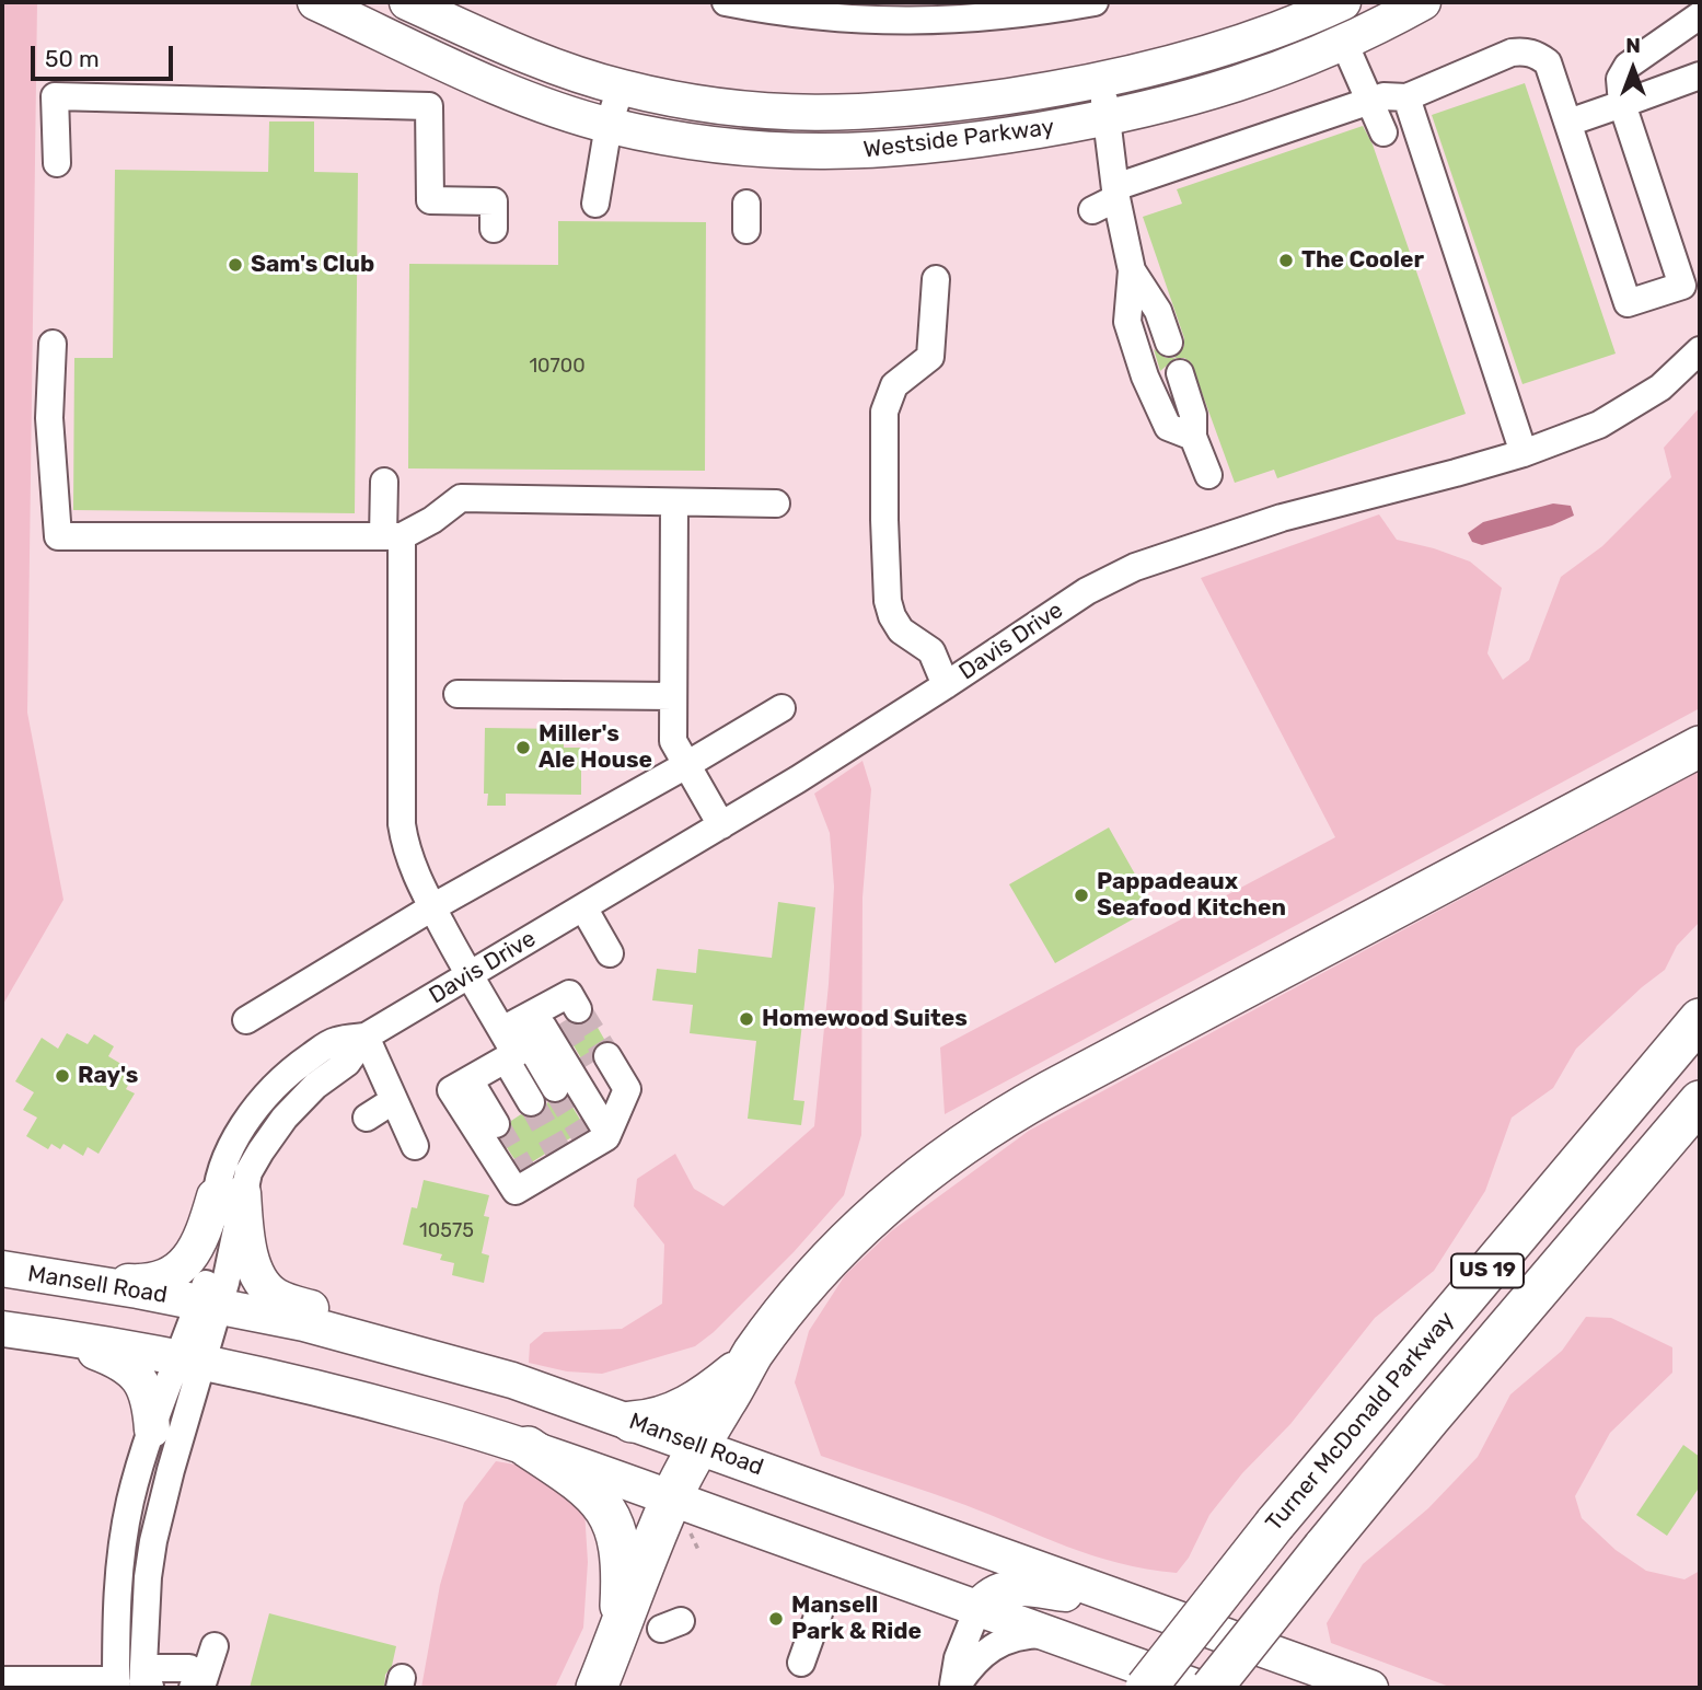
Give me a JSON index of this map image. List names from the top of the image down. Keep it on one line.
{"streets":{"highway":["US 19","Turner McDonald Parkway"],"main road":["Westside Parkway","Mansell Road"],"street":["Davis Drive"]},"crossings":[["Davis Drive","Mansell Road"]],"places":["The Cooler","Sam's Club","Miller's Ale House","Pappadeaux Seafood Kitchen","Homewood Suites","Ray's","Mansell Park & Ride"],"house_numbers":["10700","10575"],"scale_bar":"50 m","north":"top"}
